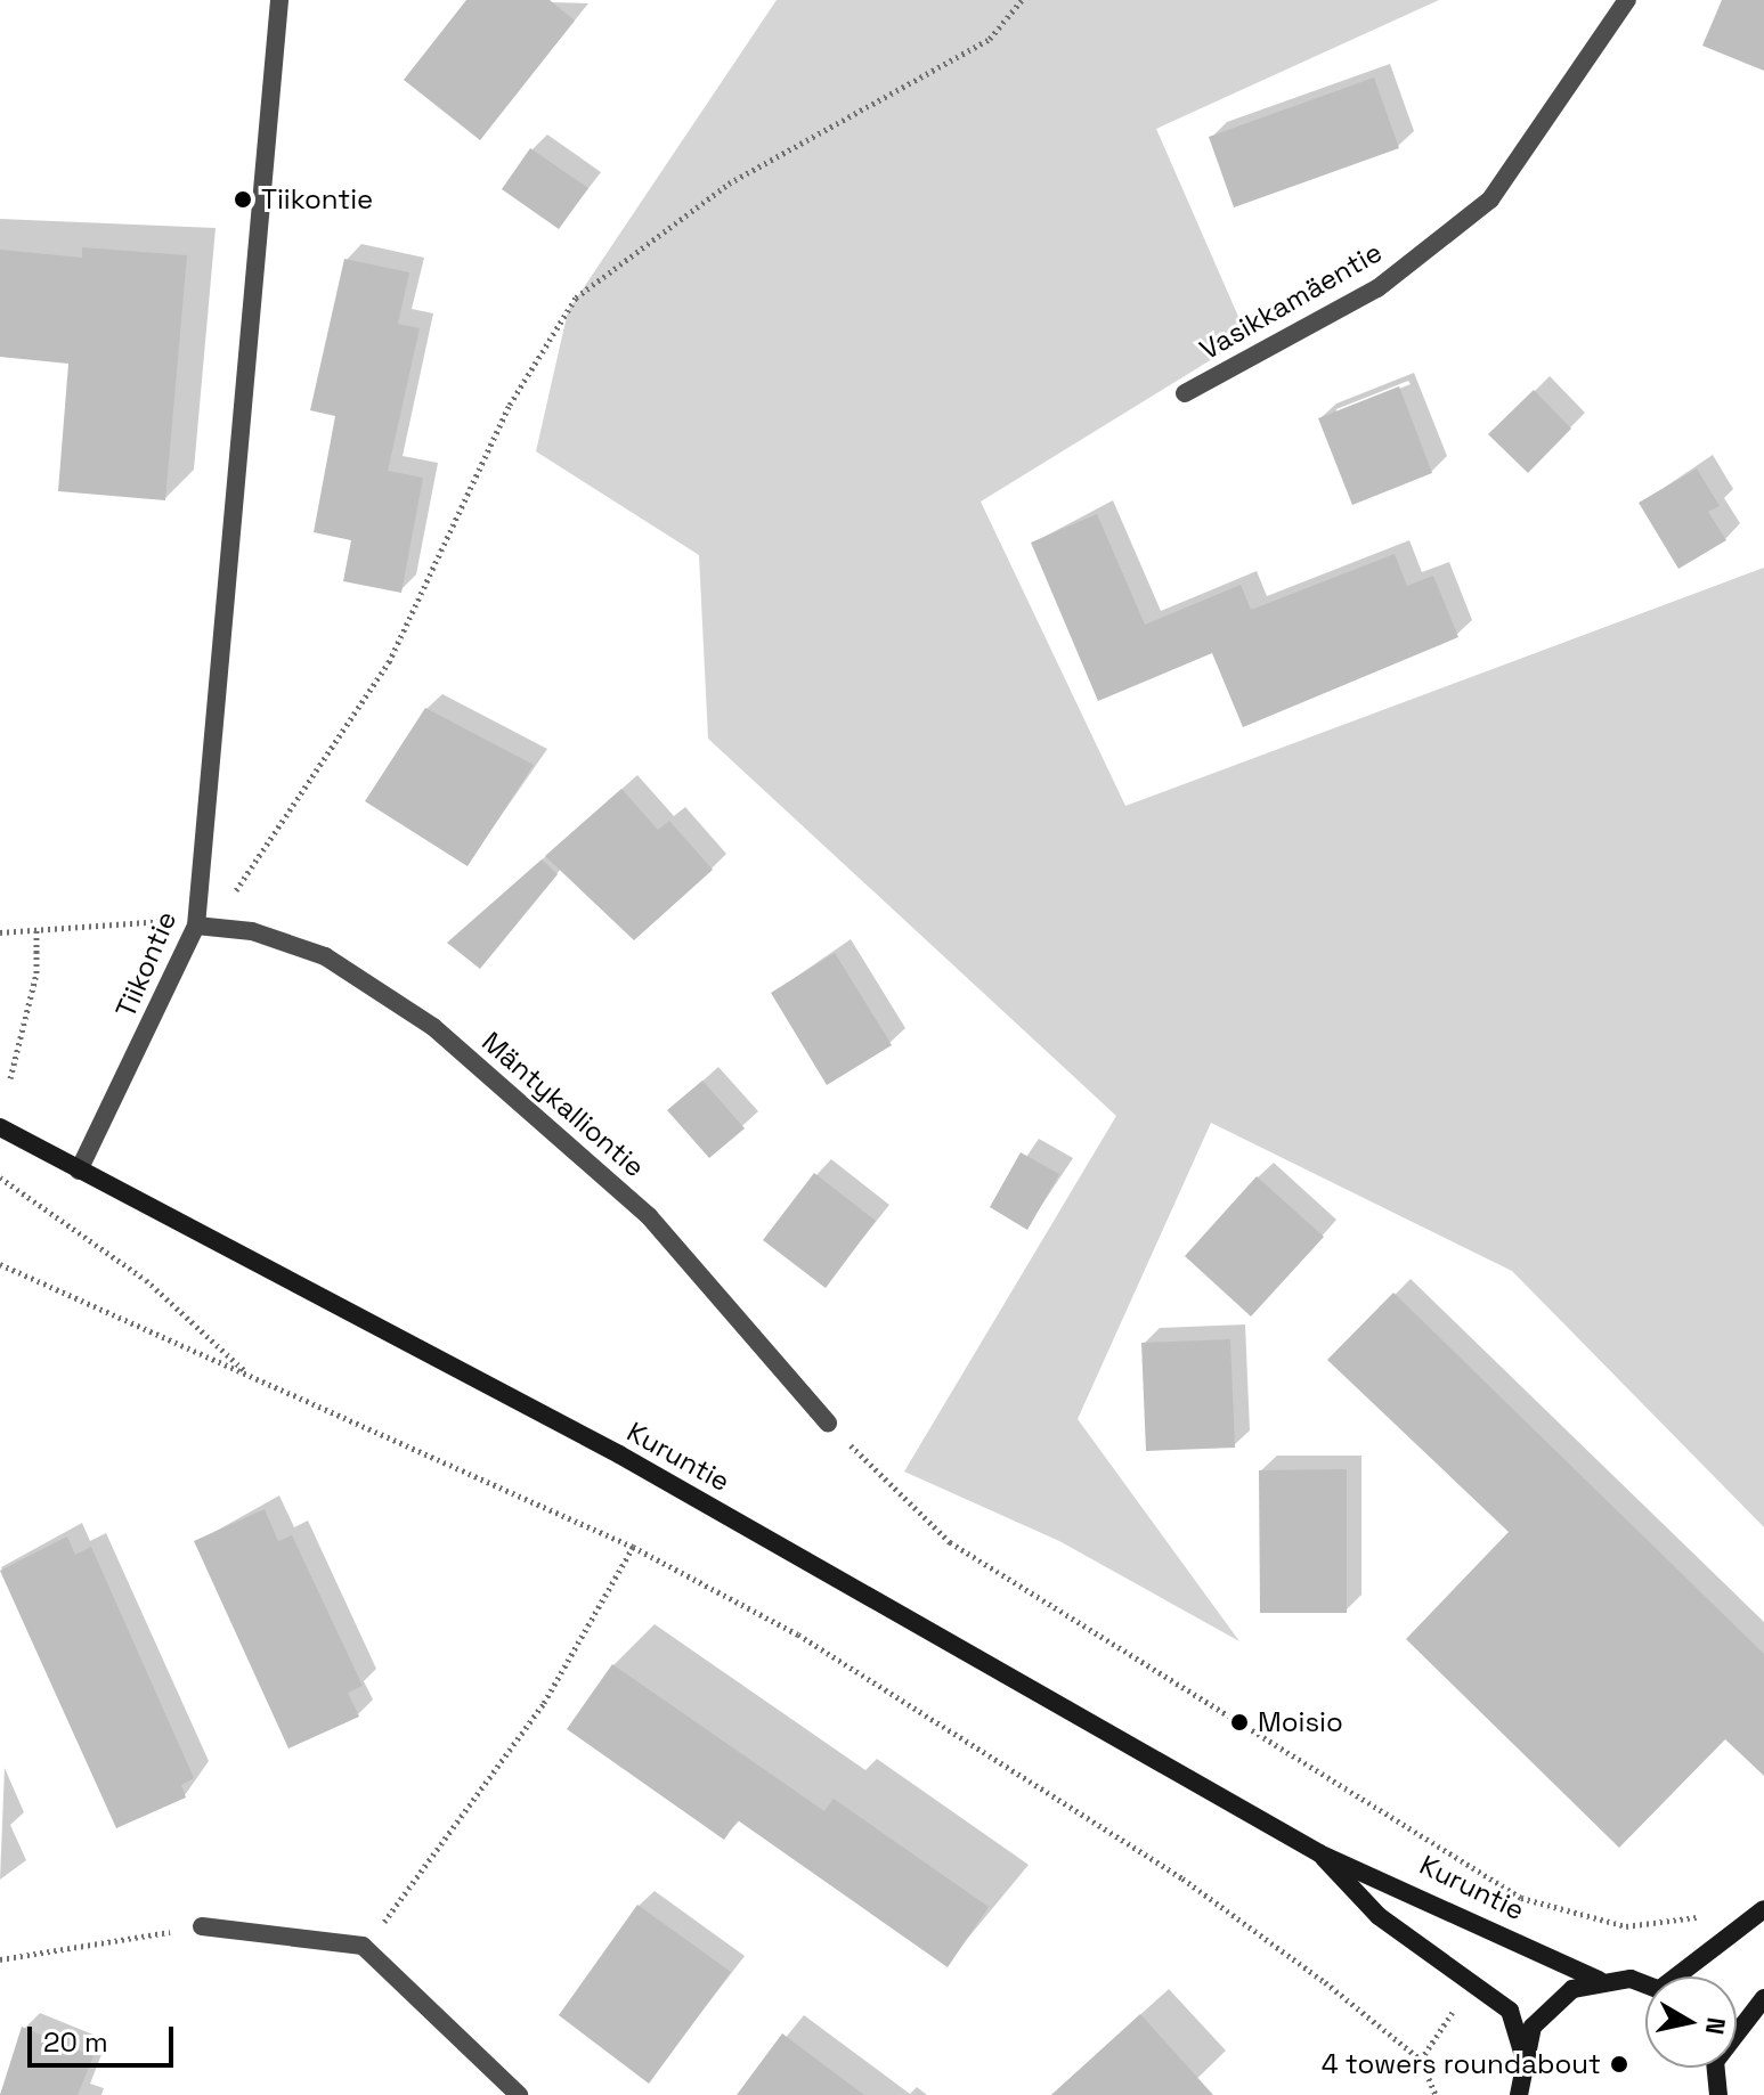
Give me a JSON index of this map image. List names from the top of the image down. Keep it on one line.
{"streets":{"main road":["Kuruntie"],"street":["Vasikkamäentie","Tiikontie","Mäntykalliontie"]},"crossings":[["Tiikontie","Mäntykalliontie"],["Tiikontie","Kuruntie"]],"places":["Tiikontie","Moisio","4 towers roundabout"],"scale_bar":"20 m","north":"right"}
